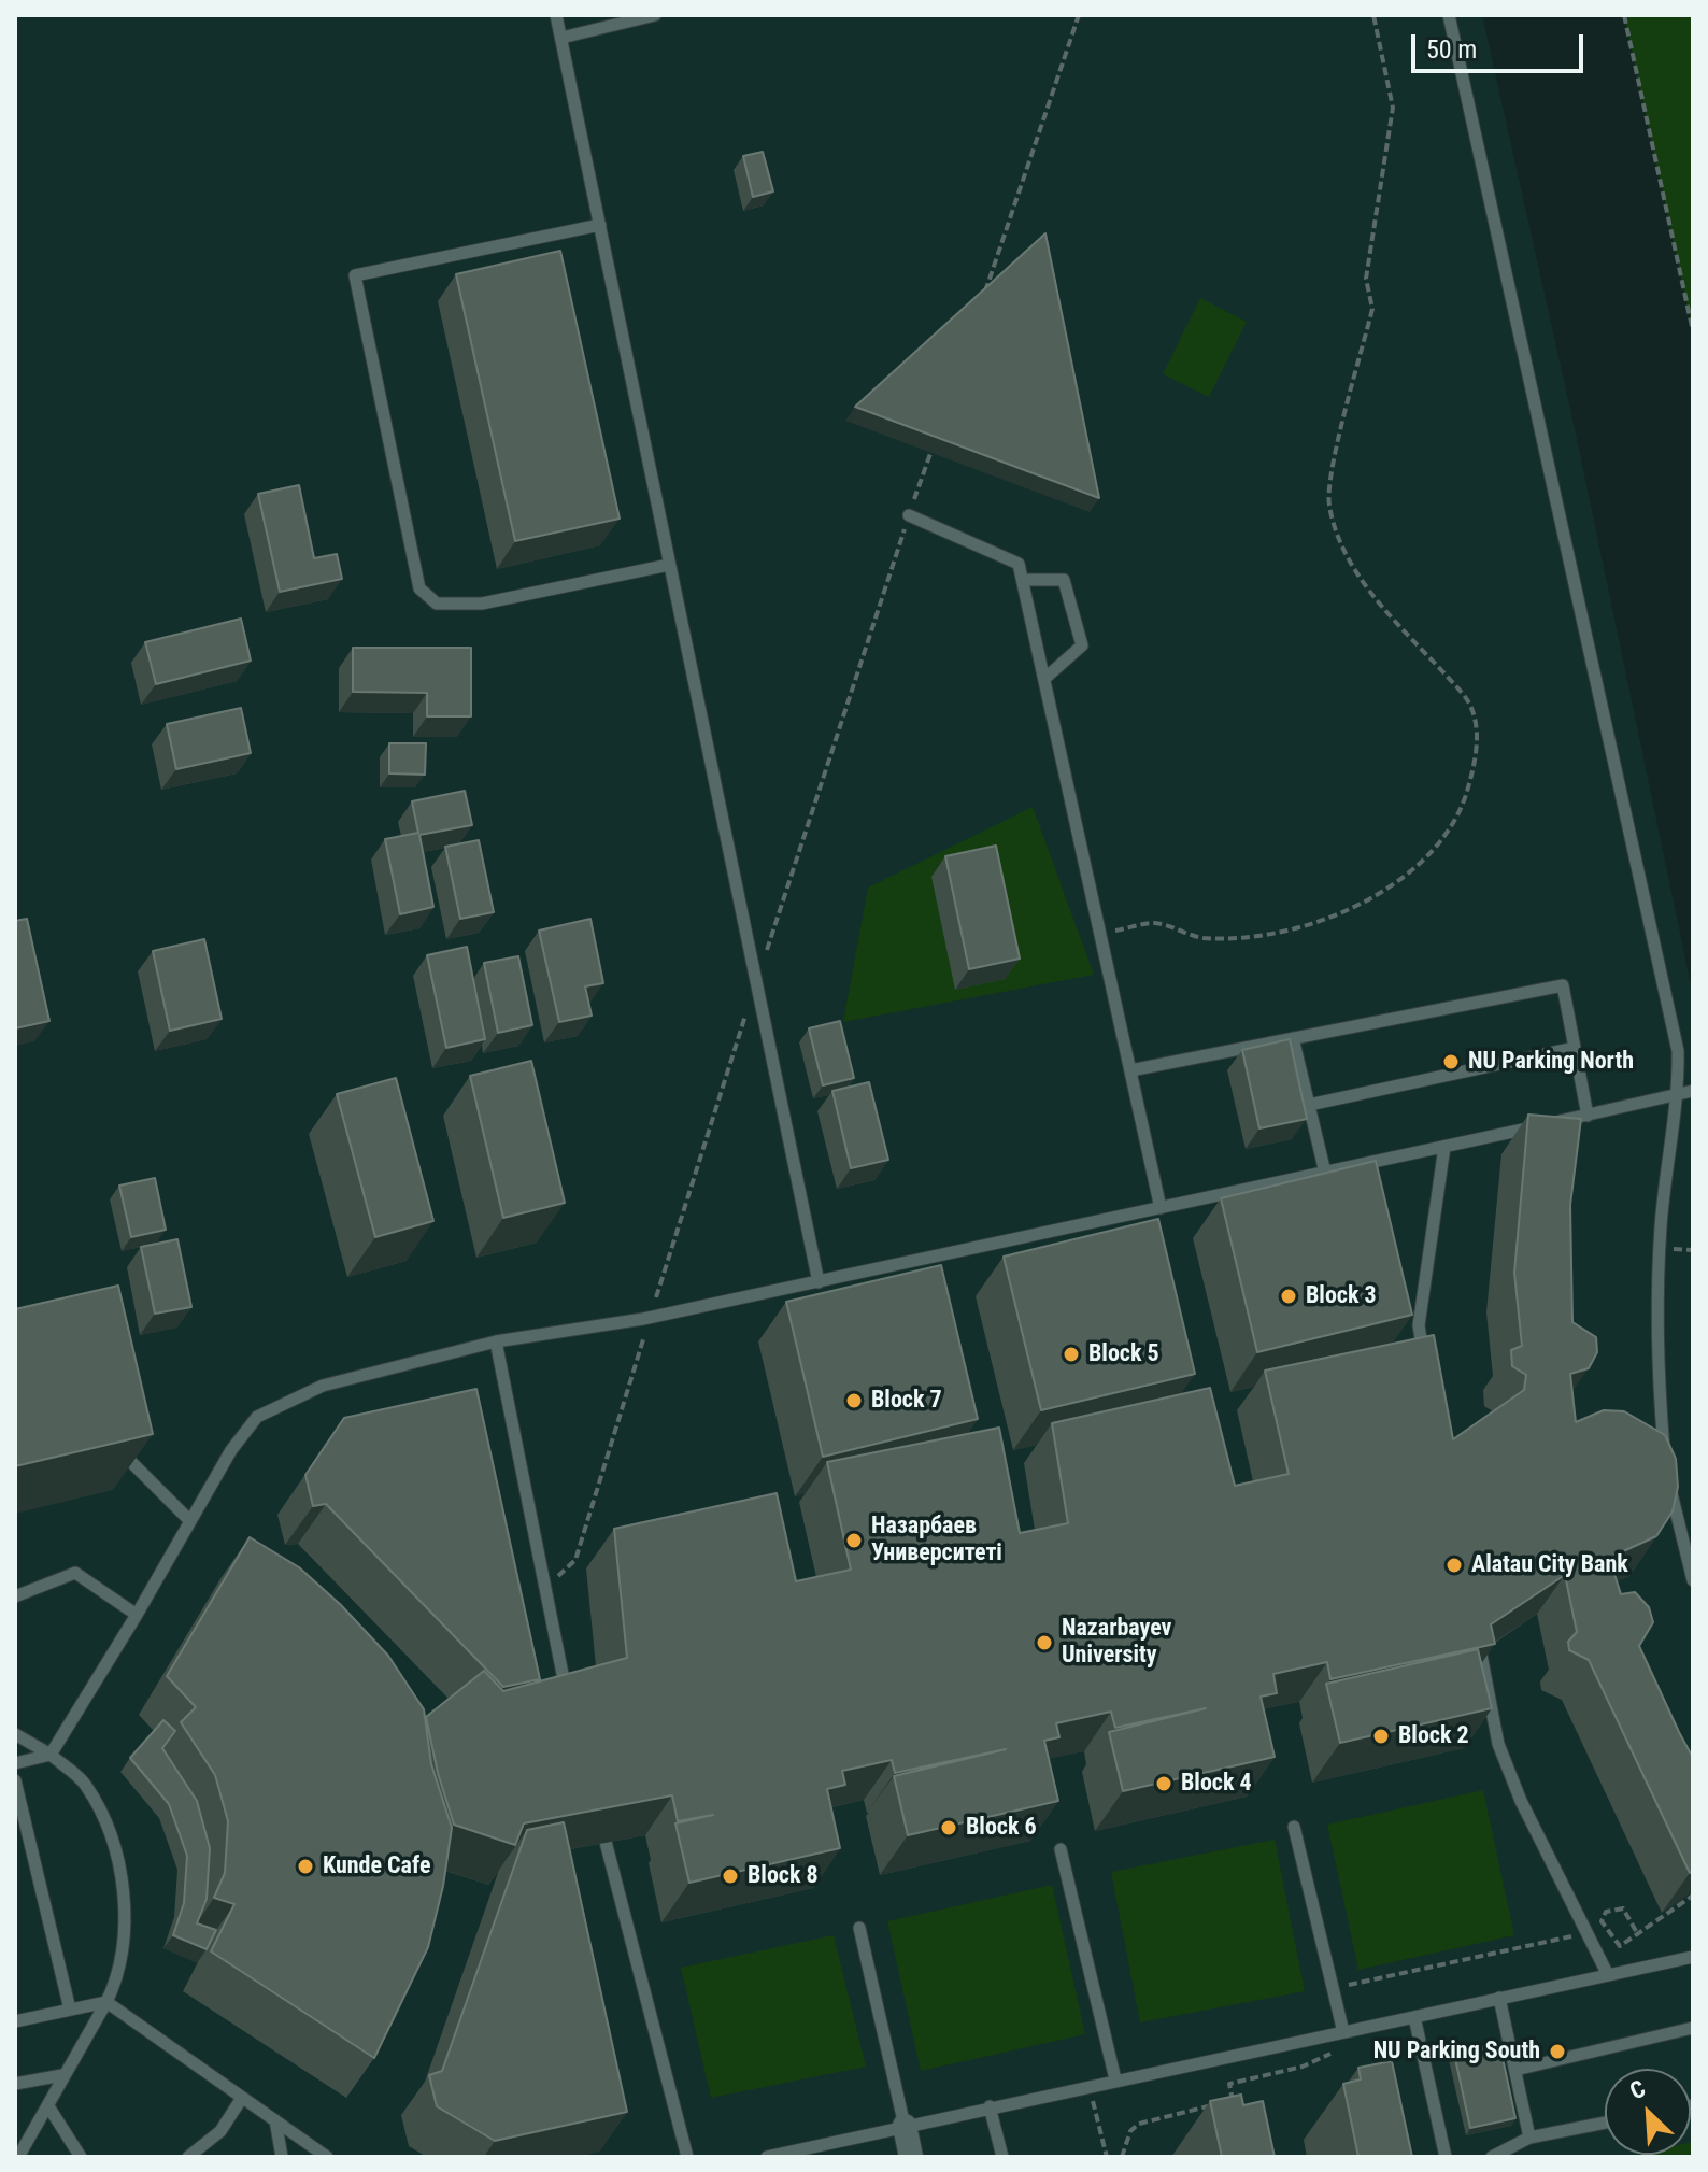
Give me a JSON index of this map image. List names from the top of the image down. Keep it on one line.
{"places":["NU Parking North","Block 3","Block 5","Block 7","Назарбаев Университеті","Alatau City Bank","Nazarbayev University","Block 2","Block 4","Block 6","Kunde Cafe","Block 8","NU Parking South"],"scale_bar":"50 m","north":"top left"}
